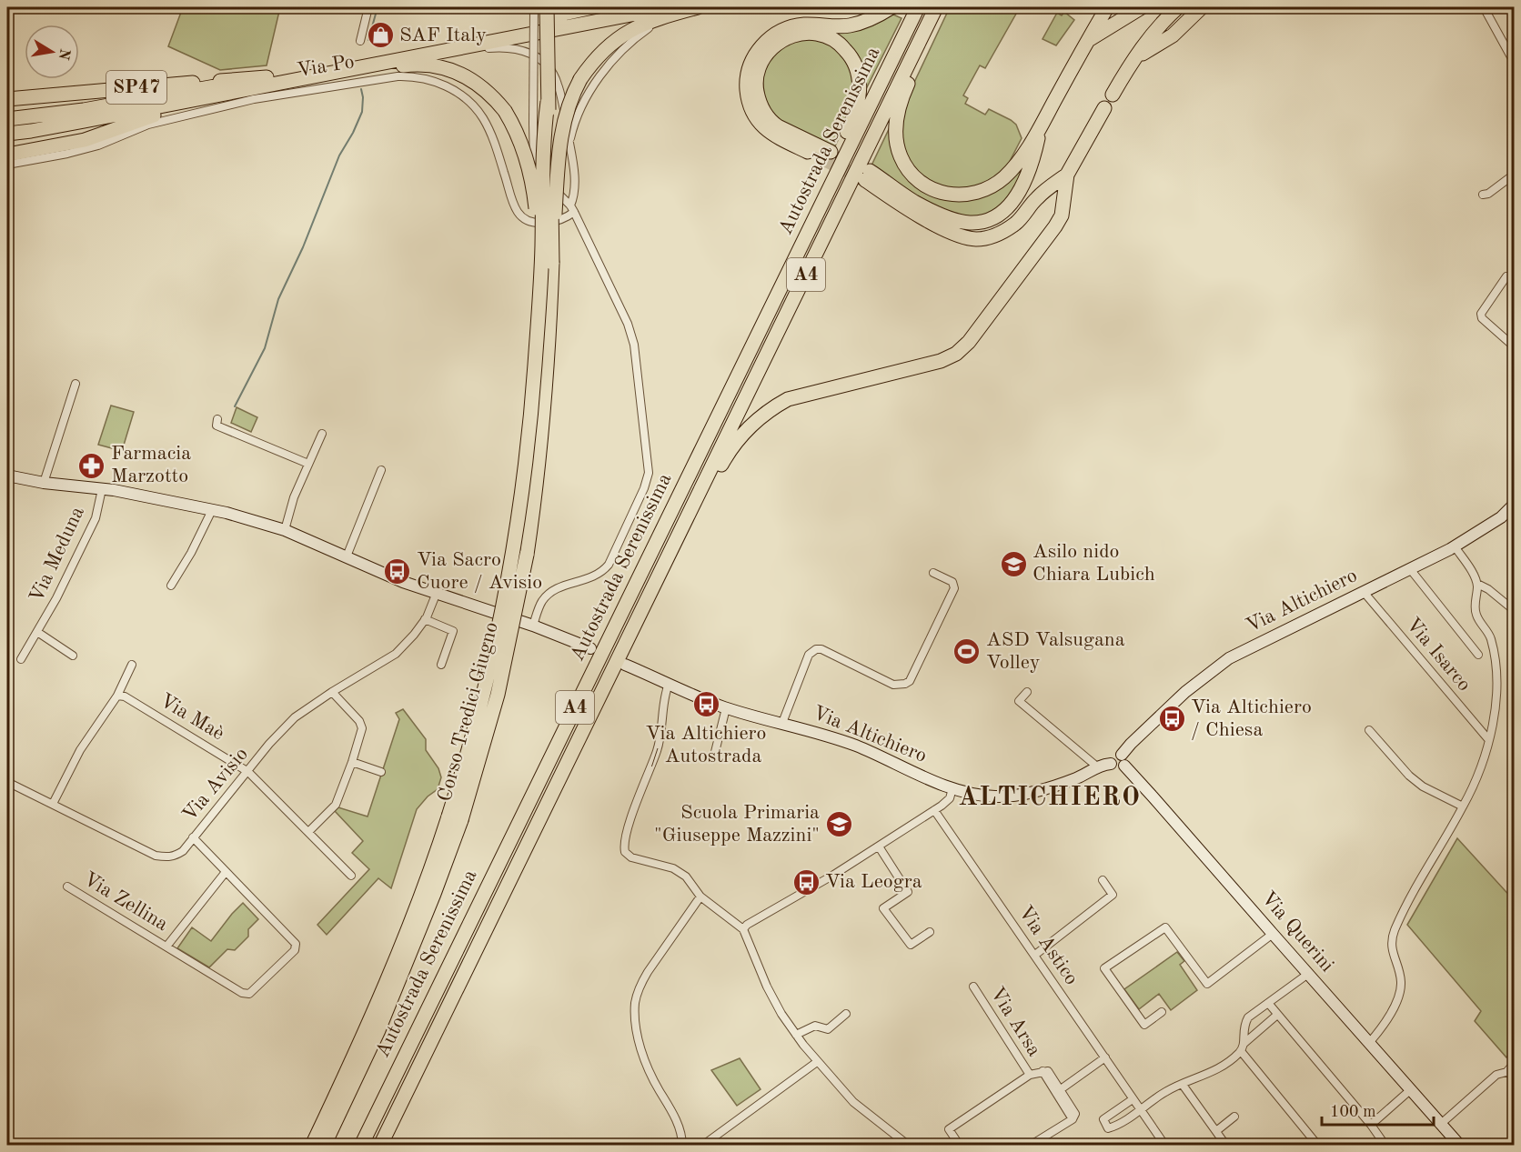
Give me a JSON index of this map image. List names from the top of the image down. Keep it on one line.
{"streets":{"highway":["Via Po","SP47","Autostrada Serenissima","A4","Corso Tredici Giugno"],"street":["Via Meduna","Via Altichiero","Via Isarco","Via Maè","Via Avisio","Via Zellina","Via Querini","Via Astico","Via Arsa"]},"crossings":[["Via Po","SP47"],["Via Altichiero","Via Isarco"],["Via Altichiero","Via Querini"],["Via Maè","Via Avisio"],["Via Avisio","Via Zellina"]],"districts":["ALTICHIERO"],"places":{"shop":["SAF Italy"],"pharmacy":["Farmacia Marzotto"],"school or university":["Asilo nido Chiara Lubich","Scuola Primaria \"Giuseppe Mazzini\""],"bus stop":["Via Sacro Cuore / Avisio","Via Altichiero / Autostrada","Via Altichiero / Chiesa","Via Leogra"],"sports":["ASD Valsugana Volley"]},"scale_bar":"100 m","north":"right"}
